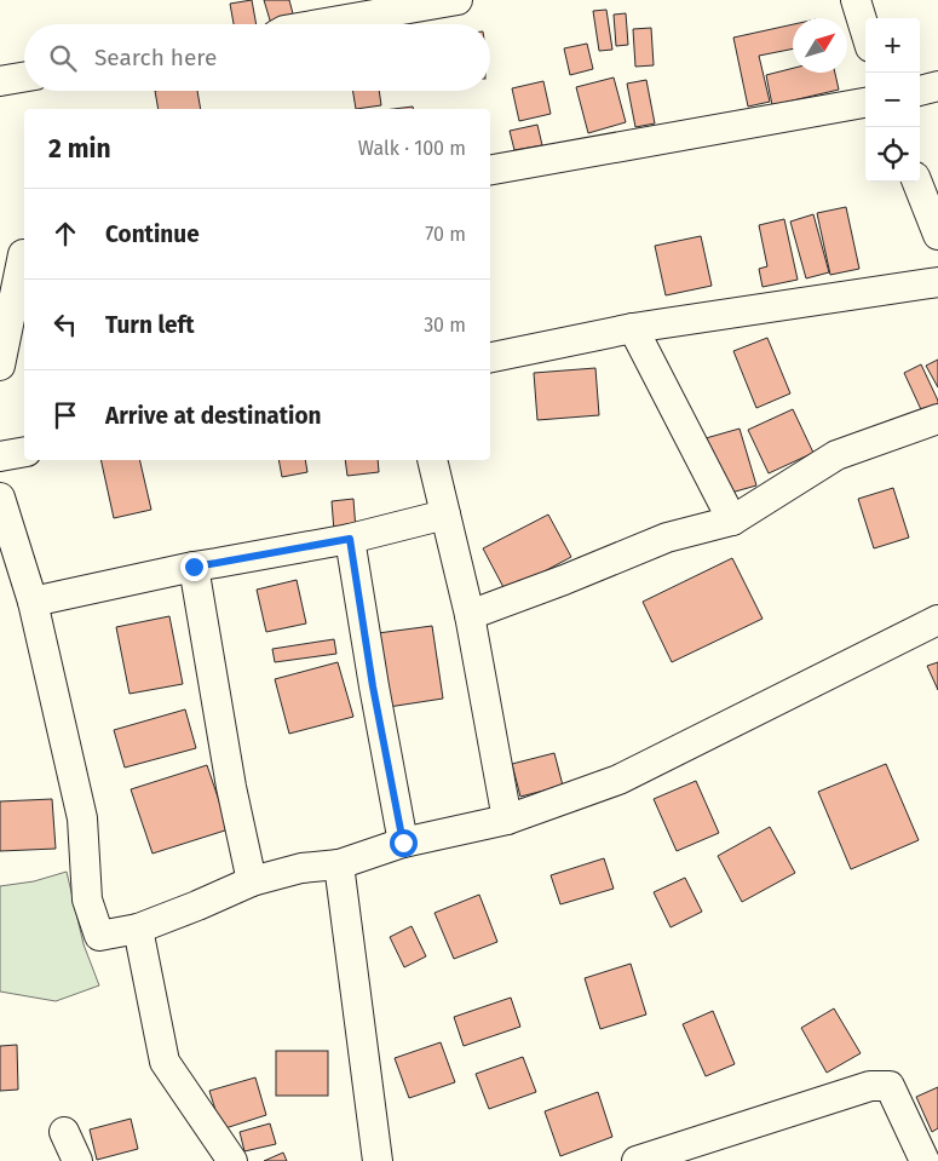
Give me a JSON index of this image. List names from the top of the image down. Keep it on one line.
{"north":"top right","page":{"map_buttons":["+","−"],"search":"Search here","heading":["2 min","Walk · 100 m"],"list":[["Continue","70 m"],["Turn left","30 m"],"Arrive at destination"]}}
